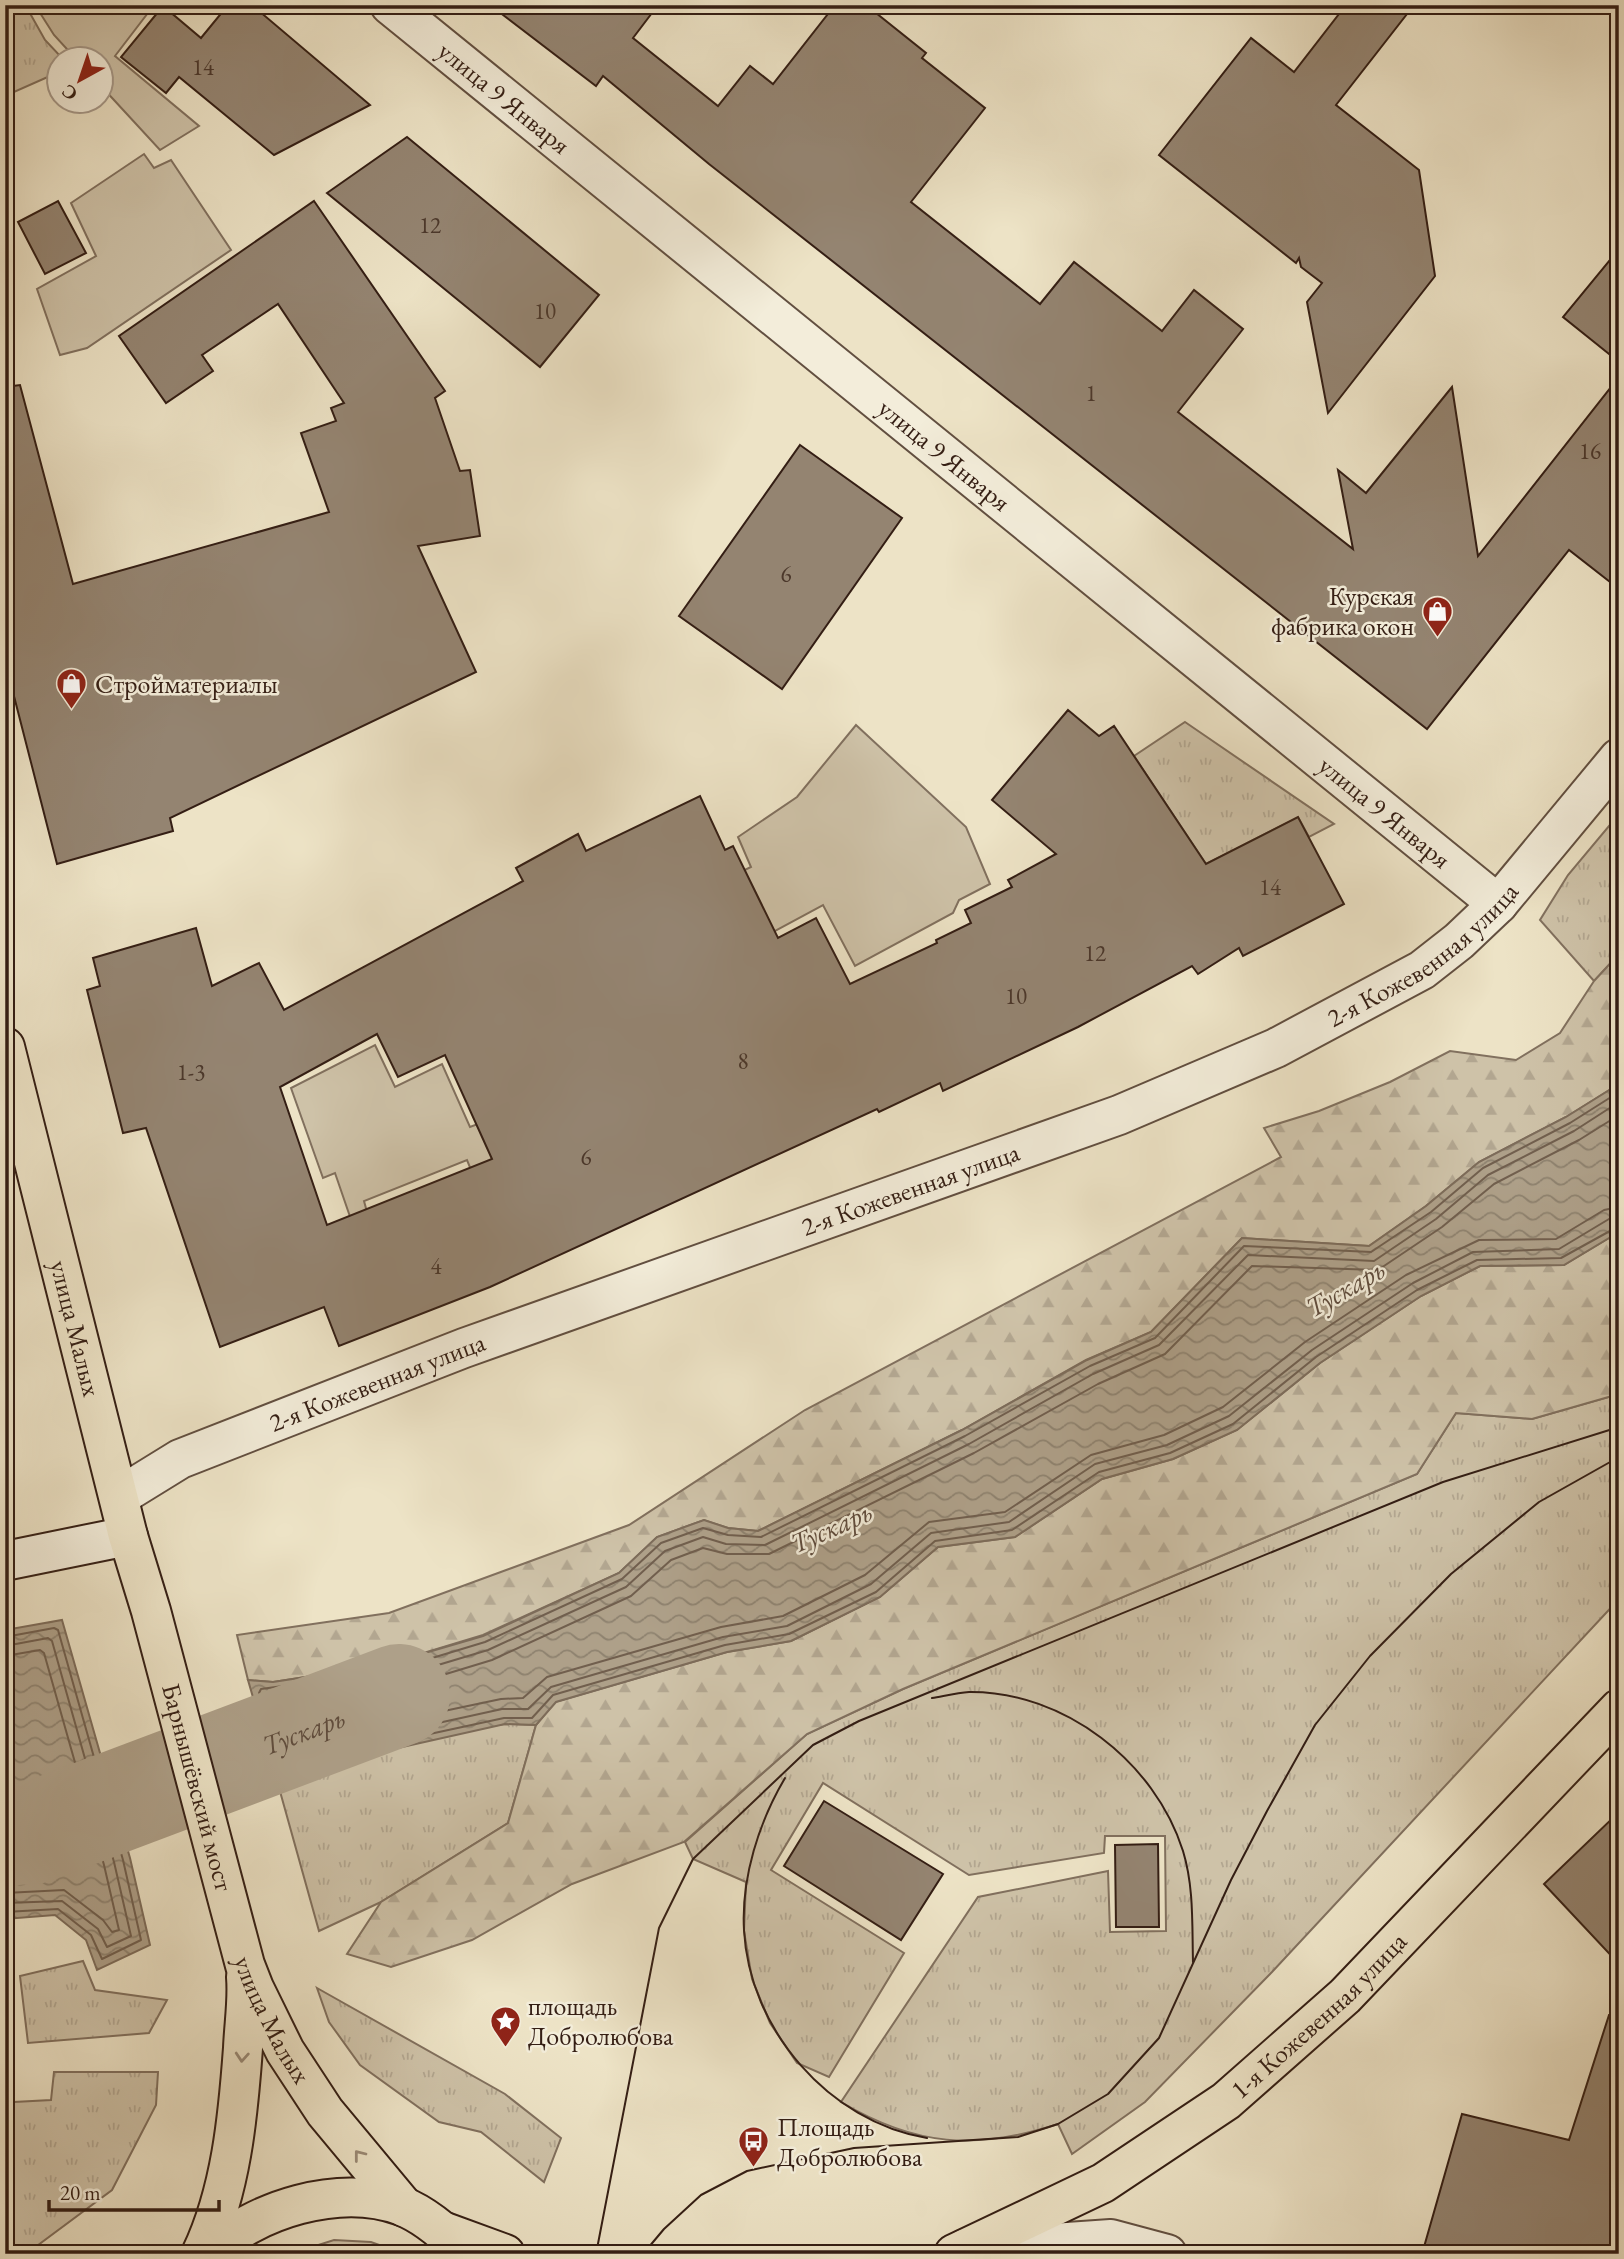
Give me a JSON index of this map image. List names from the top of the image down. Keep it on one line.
{"streets":{"main road":["улица Малых","Барнышёвский мост","1-я Кожевенная улица"],"street":["улица 9 Января","2-я Кожевенная улица"]},"crossings":[["улица 9 Января","2-я Кожевенная улица"],["2-я Кожевенная улица","улица Малых"],["улица Малых","Барнышёвский мост"]],"water":["Тускарь"],"places":{"shop":["Курская фабрика окон","Стройматериалы"],"place":["площадь Добролюбова"],"bus stop":["Площадь Добролюбова"]},"house_numbers":["14","12","10","1","16","6","14","12","10","8","1-3","6","4"],"scale_bar":"20 m","north":"bottom left"}
